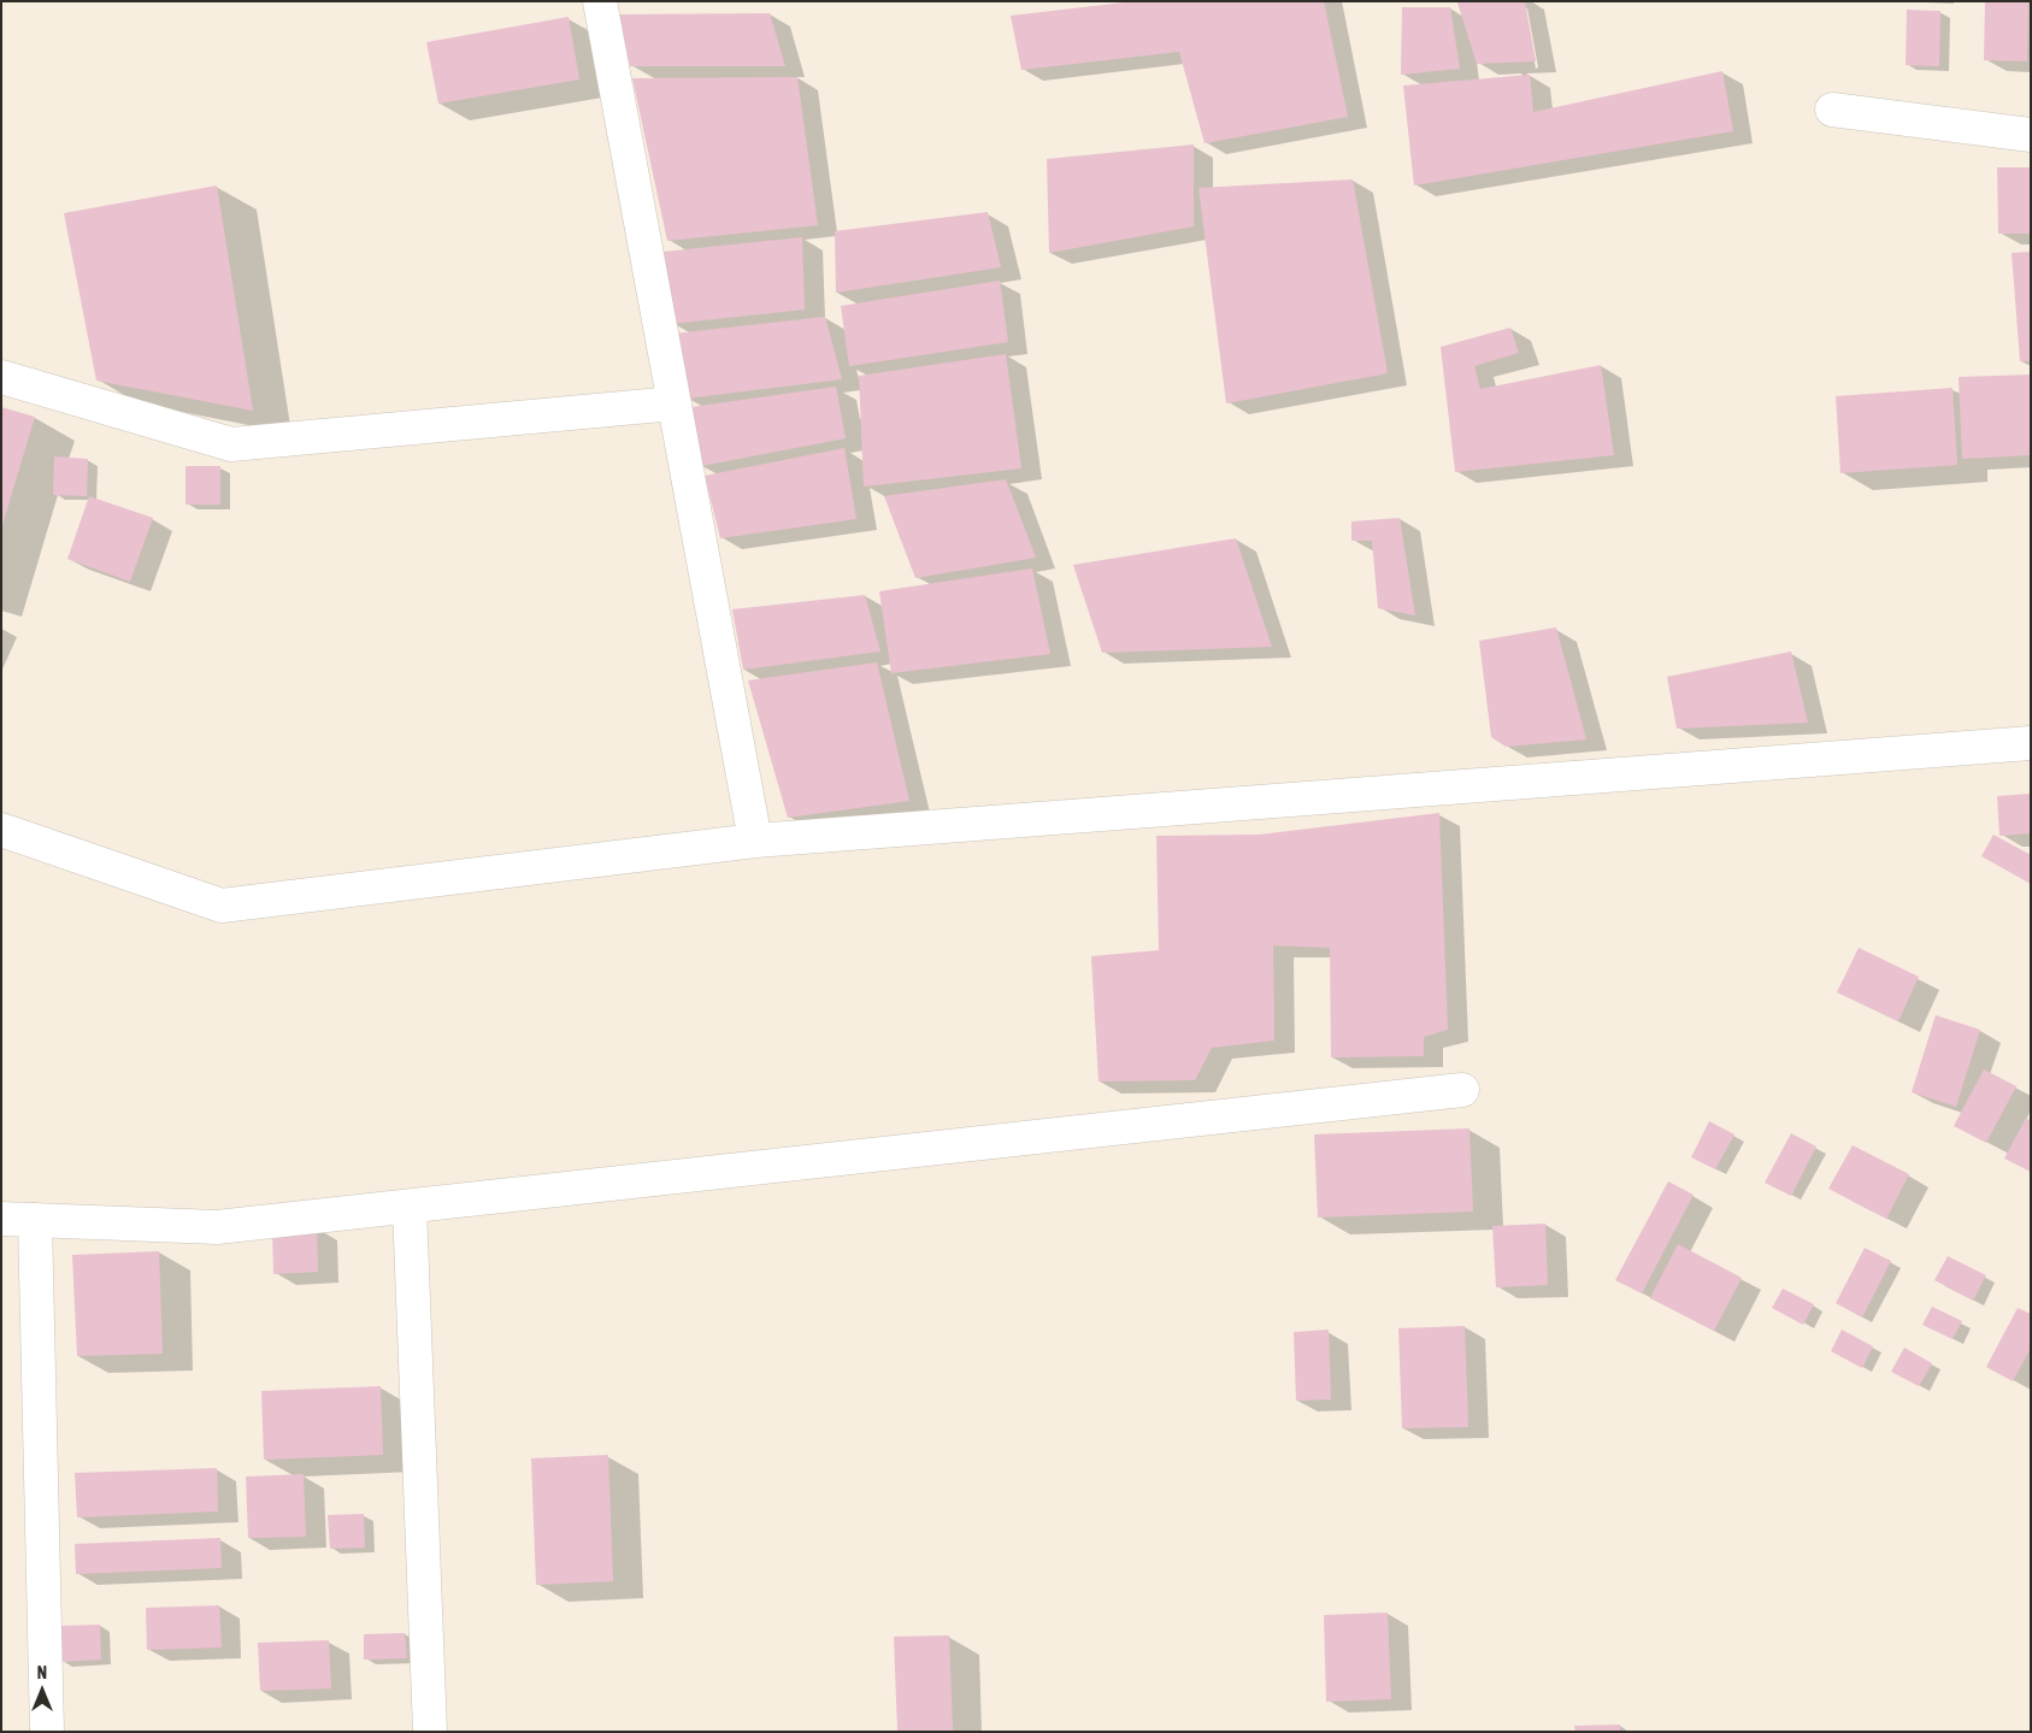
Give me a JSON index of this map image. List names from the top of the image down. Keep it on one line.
{"north":"top"}
